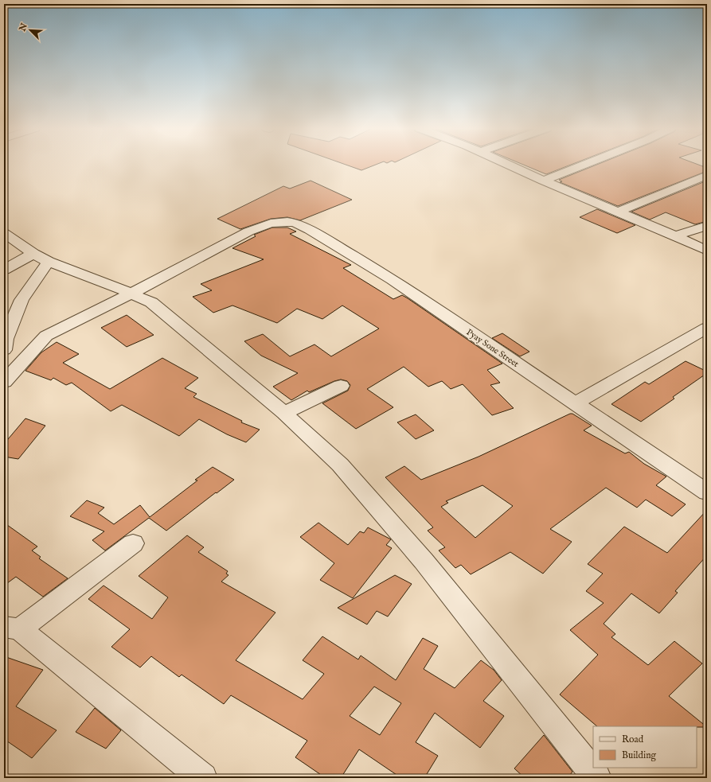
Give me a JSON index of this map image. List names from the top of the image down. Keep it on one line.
{"streets":{"street":["Pyay Sone Street"]},"legend":["Road","Building"],"north":"top left"}
